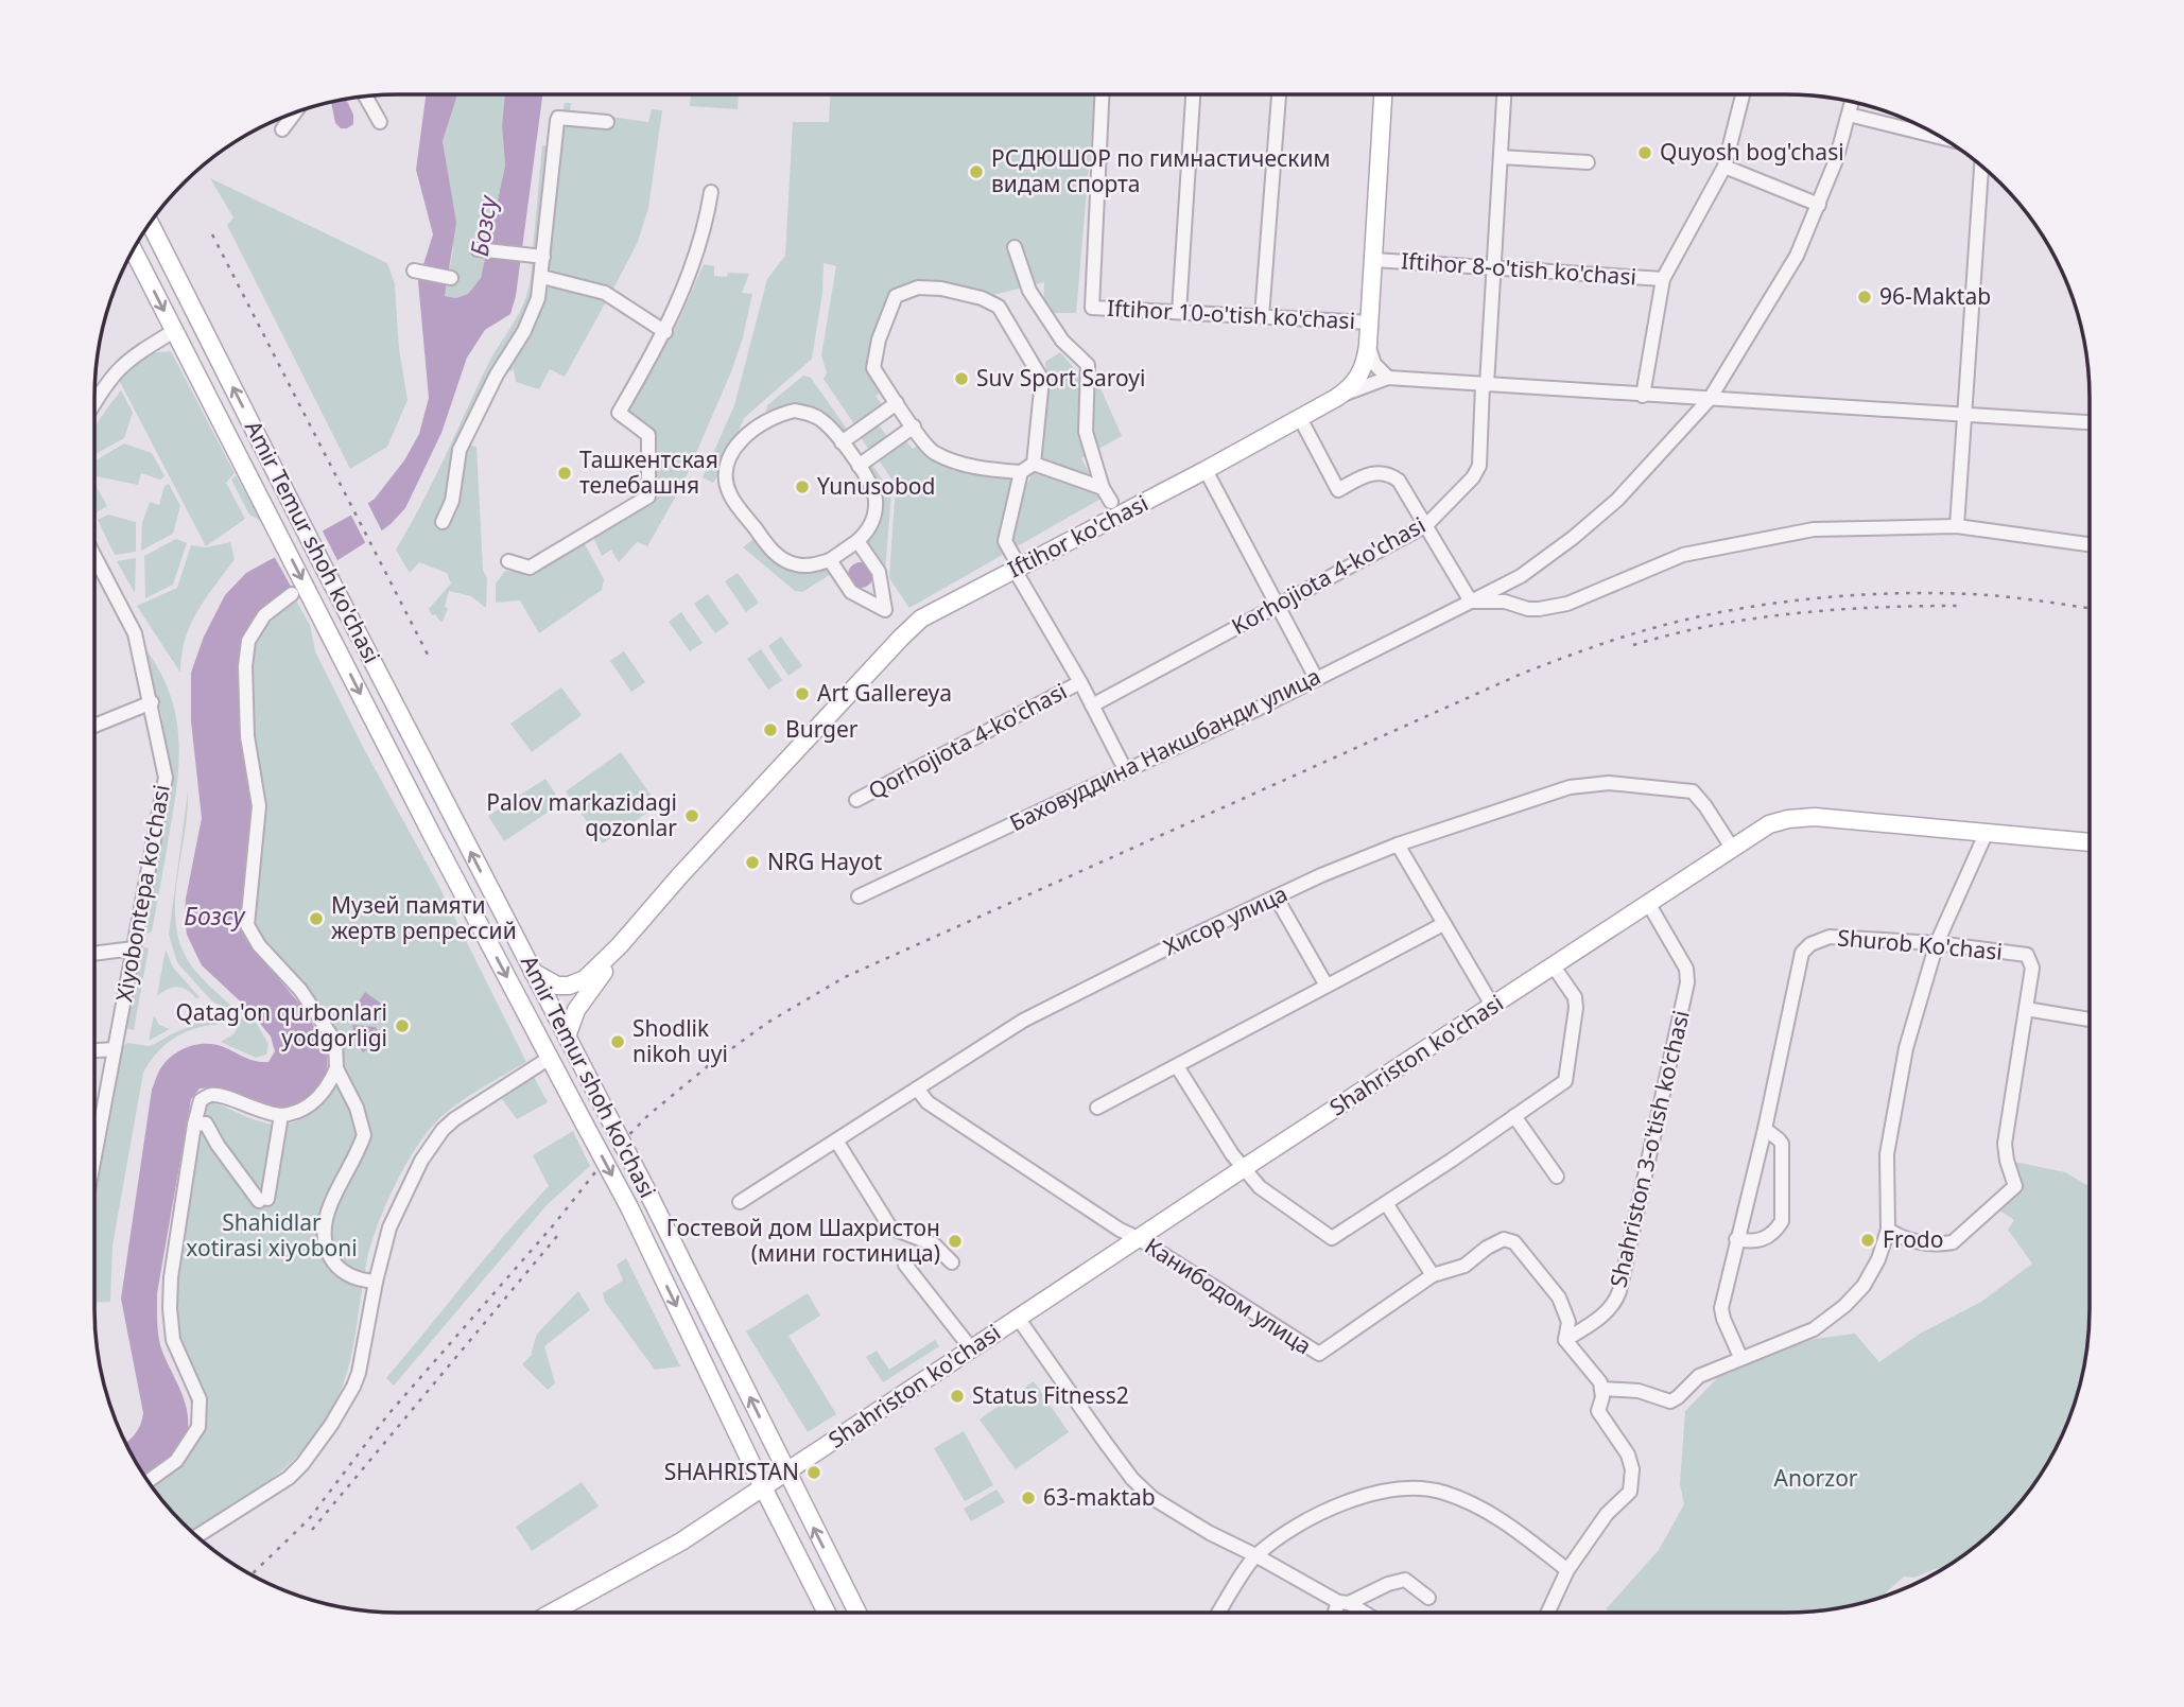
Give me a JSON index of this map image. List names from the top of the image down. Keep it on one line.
{"streets":{"main road":["Iftihor ko'chasi","Amir Temur shoh ko'chasi","Shahriston ko'chasi"],"street":["Iftihor 8-o'tish ko'chasi","Iftihor 10-o'tish ko'chasi","Korhojiota 4-ko'chasi","Qorhojiota 4-ko'chasi","Баховуддина Накшбанди улица","Xiyobontepa koʻchasi","Хисор улица","Shurob Ko'chasi","Shahriston 3-o'tish ko'chasi","Канибодом улица"]},"crossings":[["Iftihor 8-o'tish ko'chasi","Iftihor ko'chasi"],["Iftihor 8-o'tish ko'chasi","Korhojiota 4-ko'chasi"],["Iftihor 10-o'tish ko'chasi","Iftihor ko'chasi"],["Iftihor ko'chasi","Amir Temur shoh ko'chasi"],["Amir Temur shoh ko'chasi","Shahriston ko'chasi"],["Хисор улица","Shahriston ko'chasi"],["Хисор улица","Канибодом улица"],["Shahriston ko'chasi","Shahriston 3-o'tish ko'chasi"],["Shahriston ko'chasi","Канибодом улица"]],"water":["Бозсу"],"parks":["Shahidlar xotirasi xiyoboni","Anorzor"],"places":["Quyosh bog'chasi","РСДЮШОР по гимнастическим видам спорта","96-Maktab","Suv Sport Saroyi","Ташкентская телебашня","Yunusobod","Art Gallereya","Burger","Palov markazidagi qozonlar","NRG Hayot","Музей памяти жертв репрессий","Qatag'on qurbonlari yodgorligi","Shodlik nikoh uyi","Frodo","Гостевой дом Шахристон (мини гостиница)","Status Fitness2","SHAHRISTAN","63-maktab"]}
